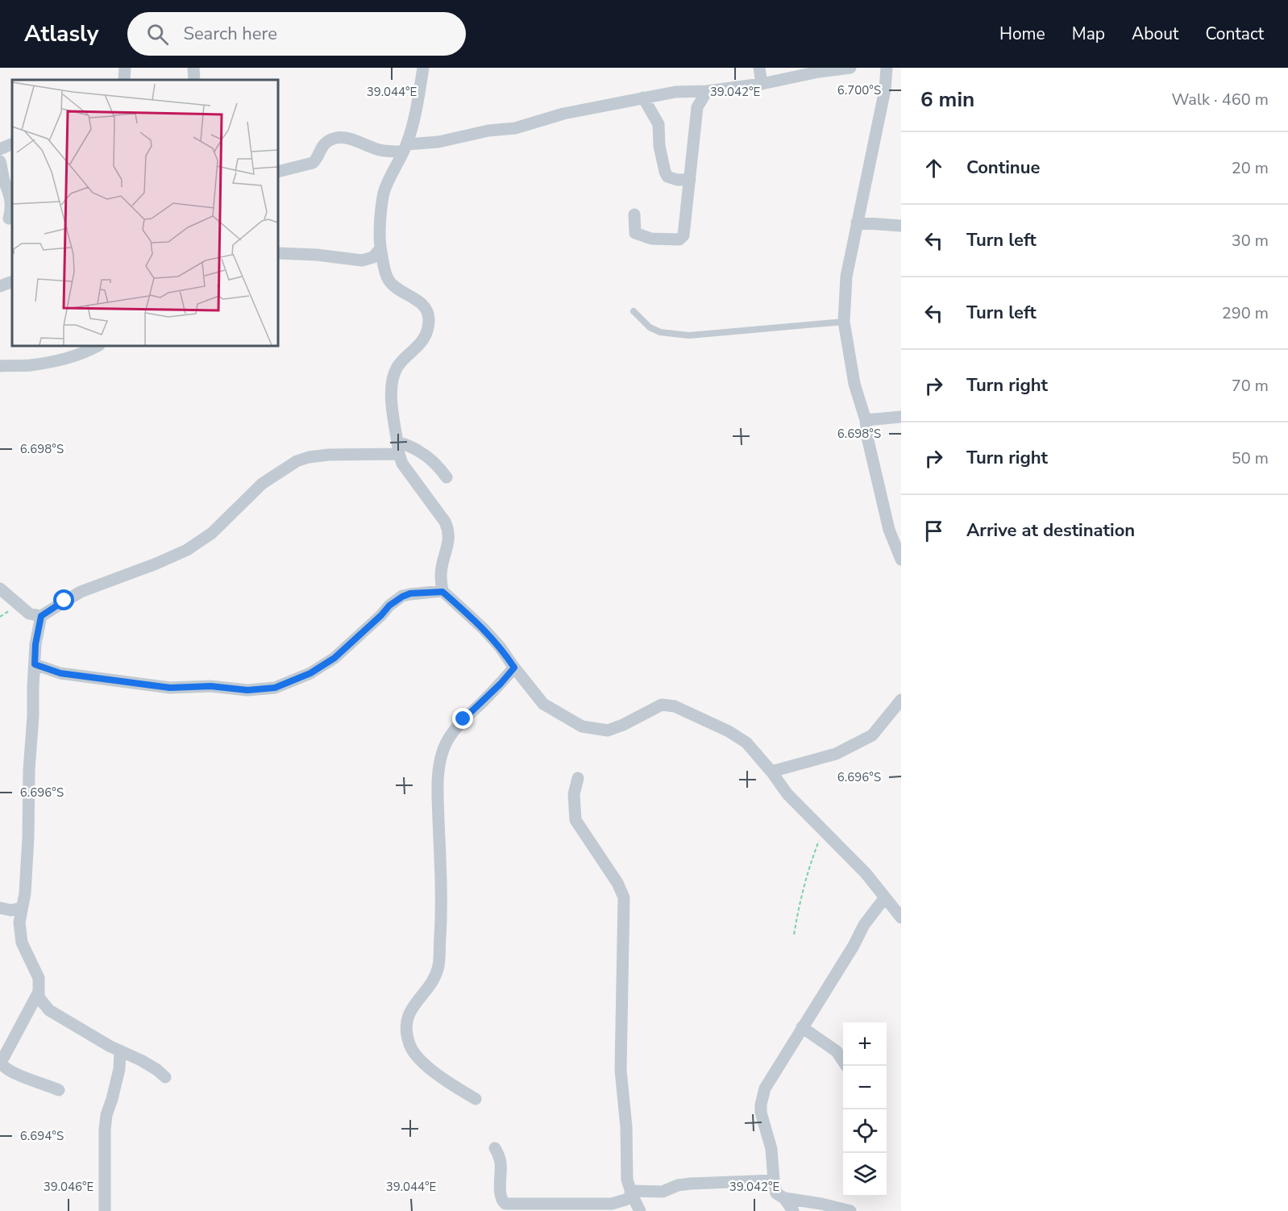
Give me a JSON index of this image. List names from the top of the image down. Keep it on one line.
{"page":{"header":"Atlasly","search":"Search here","nav":["Home","Map","About","Contact"],"heading":["6 min","Walk · 460 m"],"list":[["Continue","20 m"],["Turn left","30 m"],["Turn left","290 m"],["Turn right","70 m"],["Turn right","50 m"],"Arrive at destination"],"map_buttons":["+","−"]},"coordinates":["6.700°S","39.044°E","39.042°E","6.698°S","6.696°S","6.694°S","39.046°E"]}
